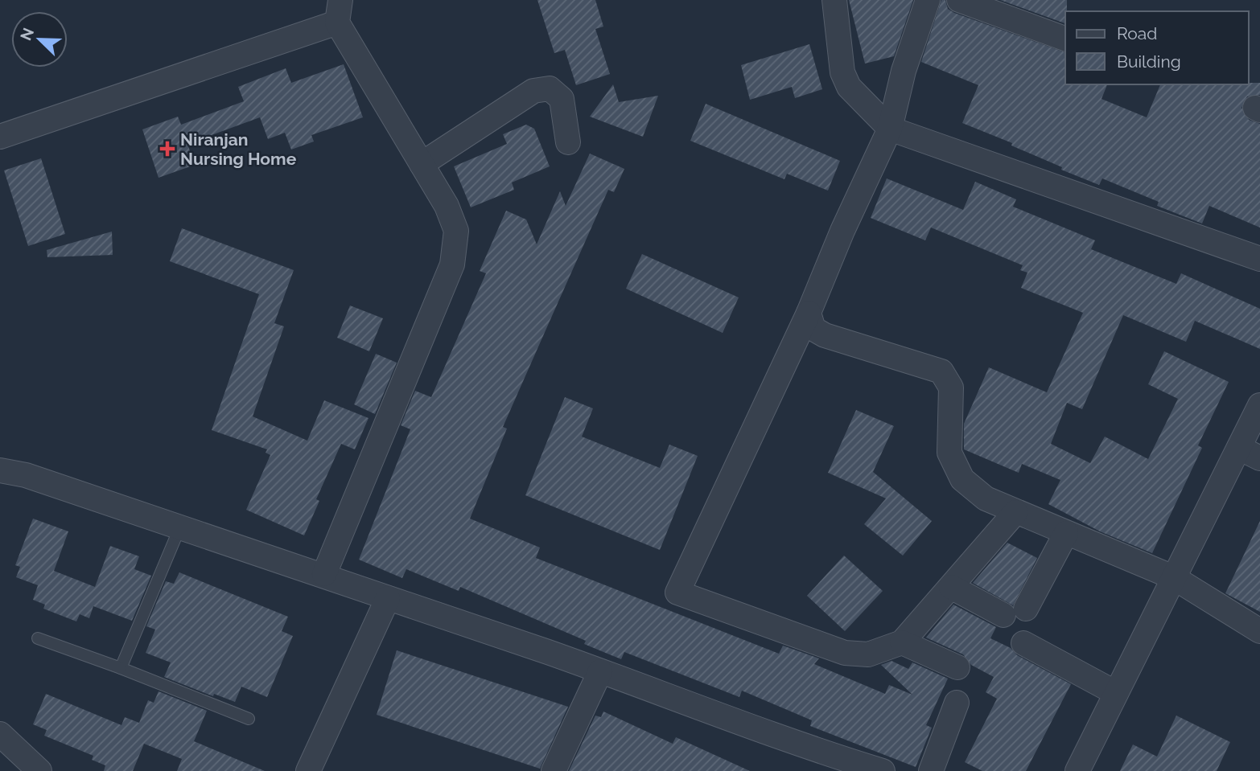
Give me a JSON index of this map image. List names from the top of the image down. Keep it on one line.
{"places":{"health":["Niranjan Nursing Home"]},"legend":["Road","Building"],"north":"top left"}
